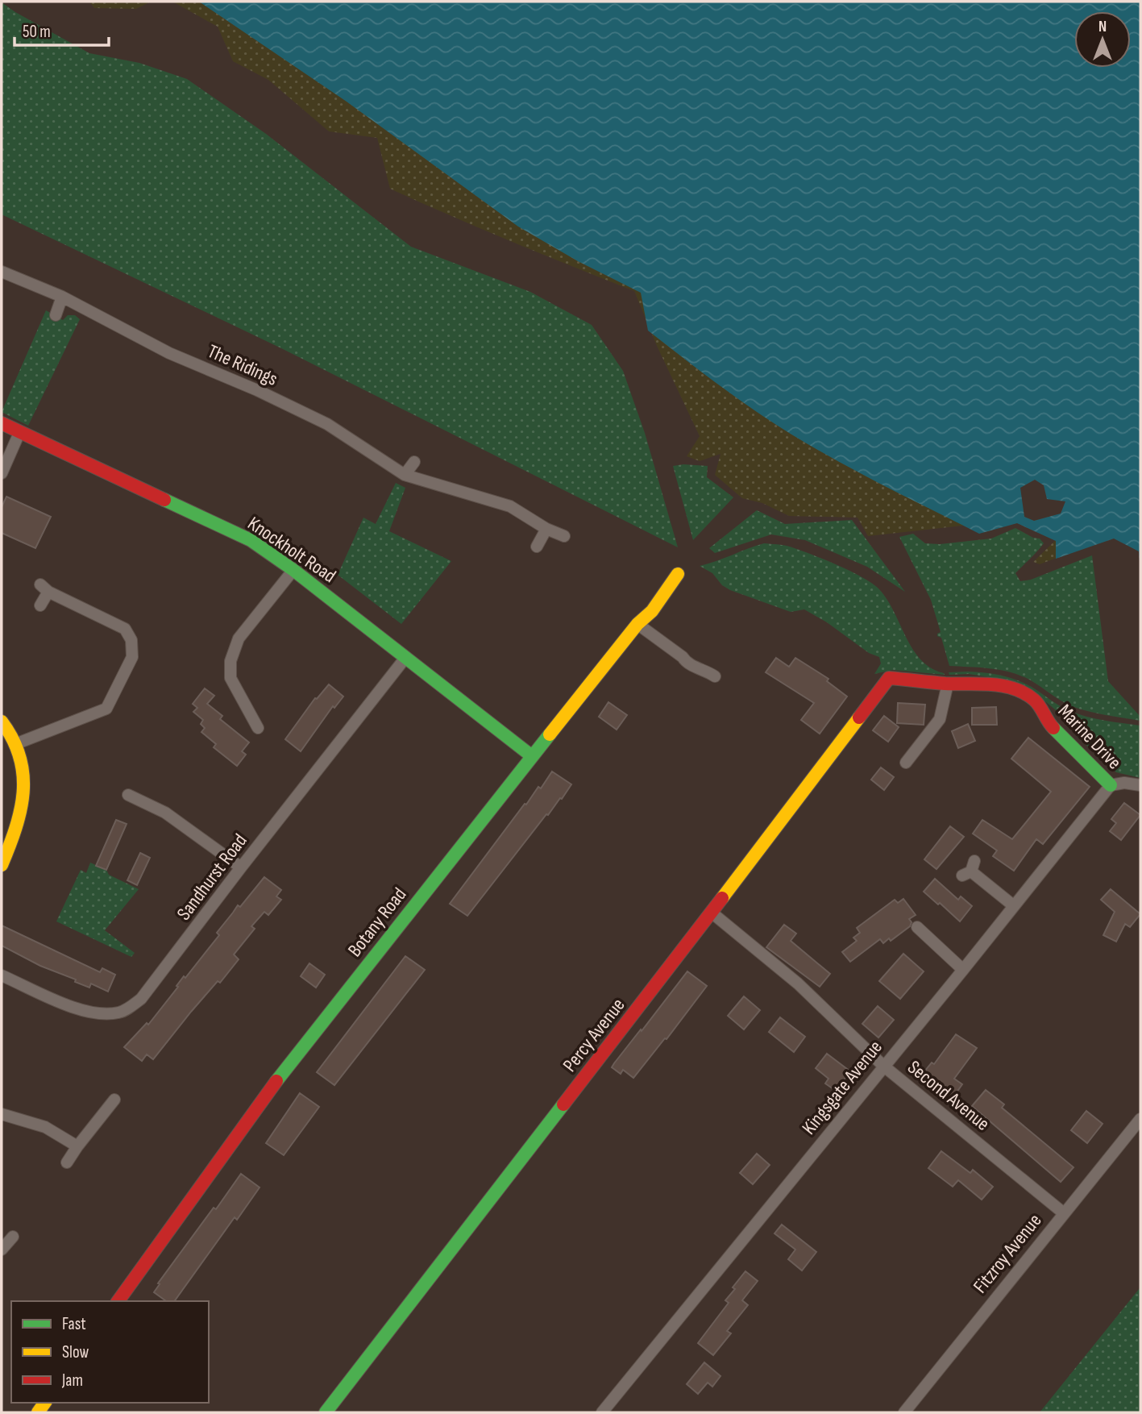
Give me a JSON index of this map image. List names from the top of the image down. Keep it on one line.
{"streets":{"street":["The Ridings","Knockholt Road","Marine Drive","Sandhurst Road","Botany Road","Percy Avenue","Kingsgate Avenue","Second Avenue","Fitzroy Avenue"]},"crossings":[["Knockholt Road","Sandhurst Road"],["Knockholt Road","Botany Road"],["Marine Drive","Percy Avenue"],["Marine Drive","Kingsgate Avenue"],["Percy Avenue","Second Avenue"],["Kingsgate Avenue","Second Avenue"],["Second Avenue","Fitzroy Avenue"]],"legend":["Fast","Slow","Jam"],"scale_bar":"50 m","north":"top"}
